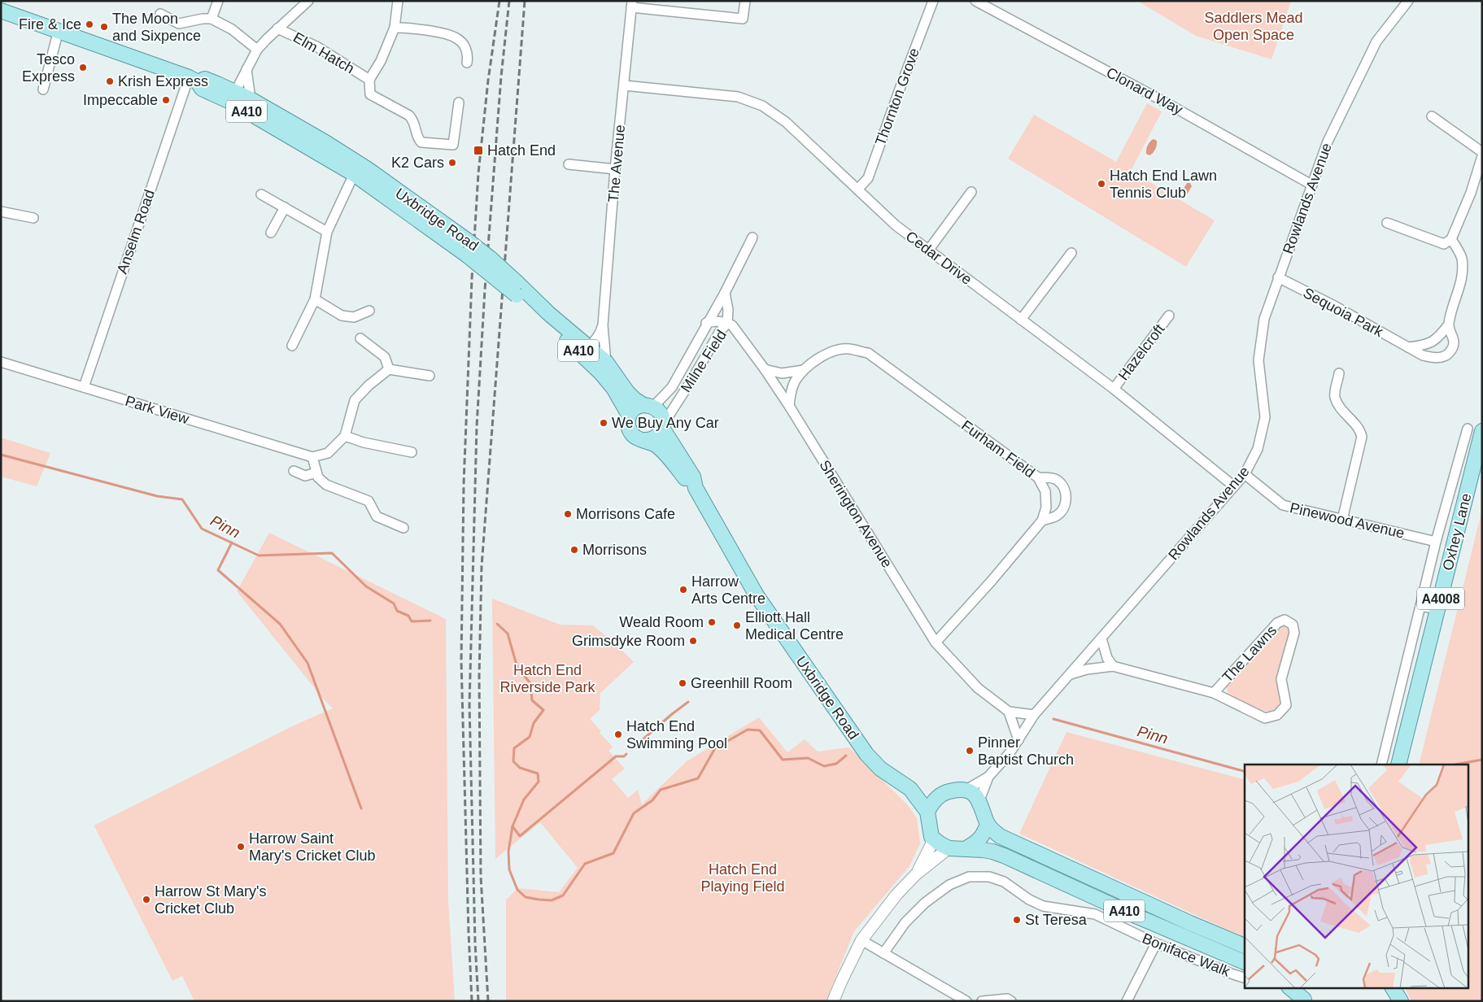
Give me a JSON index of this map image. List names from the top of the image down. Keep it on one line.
{"streets":{"main road":["A410","Uxbridge Road","Oxhey Lane","A4008"],"street":["Elm Hatch","Clonard Way","Thornton Grove","The Avenue","Rowlands Avenue","Anselm Road","Cedar Drive","Sequoia Park","Hazelcroft","Milne Field","Park View","Furham Field","Sherington Avenue","Pinewood Avenue","The Lawns","Boniface Walk"]},"crossings":[["Clonard Way","Rowlands Avenue"],["Thornton Grove","Cedar Drive"],["A410","Rowlands Avenue"],["A410","Uxbridge Road"],["The Avenue","Uxbridge Road"],["The Avenue","Cedar Drive"],["Rowlands Avenue","Uxbridge Road"],["Rowlands Avenue","Cedar Drive"],["Rowlands Avenue","Sequoia Park"],["Rowlands Avenue","Sherington Avenue"],["Rowlands Avenue","Pinewood Avenue"],["Uxbridge Road","Anselm Road"],["Uxbridge Road","Milne Field"],["Anselm Road","Park View"],["Cedar Drive","Hazelcroft"],["Milne Field","Sherington Avenue"],["Furham Field","Sherington Avenue"],["Pinewood Avenue","Oxhey Lane"]],"water":["Pinn"],"parks":["Saddlers Mead Open Space","Hatch End Riverside Park","Hatch End Playing Field"],"places":{"other":["Fire & Ice","The Moon and Sixpence","Tesco Express","Krish Express","Impeccable","K2 Cars","Hatch End Lawn Tennis Club","We Buy Any Car","Morrisons Cafe","Morrisons","Harrow Arts Centre","Weald Room","Elliott Hall Medical Centre","Grimsdyke Room","Greenhill Room","Hatch End Swimming Pool","Pinner Baptist Church","Harrow Saint Mary's Cricket Club","Harrow St Mary's Cricket Club","St Teresa"],"transit":["Hatch End"]}}
